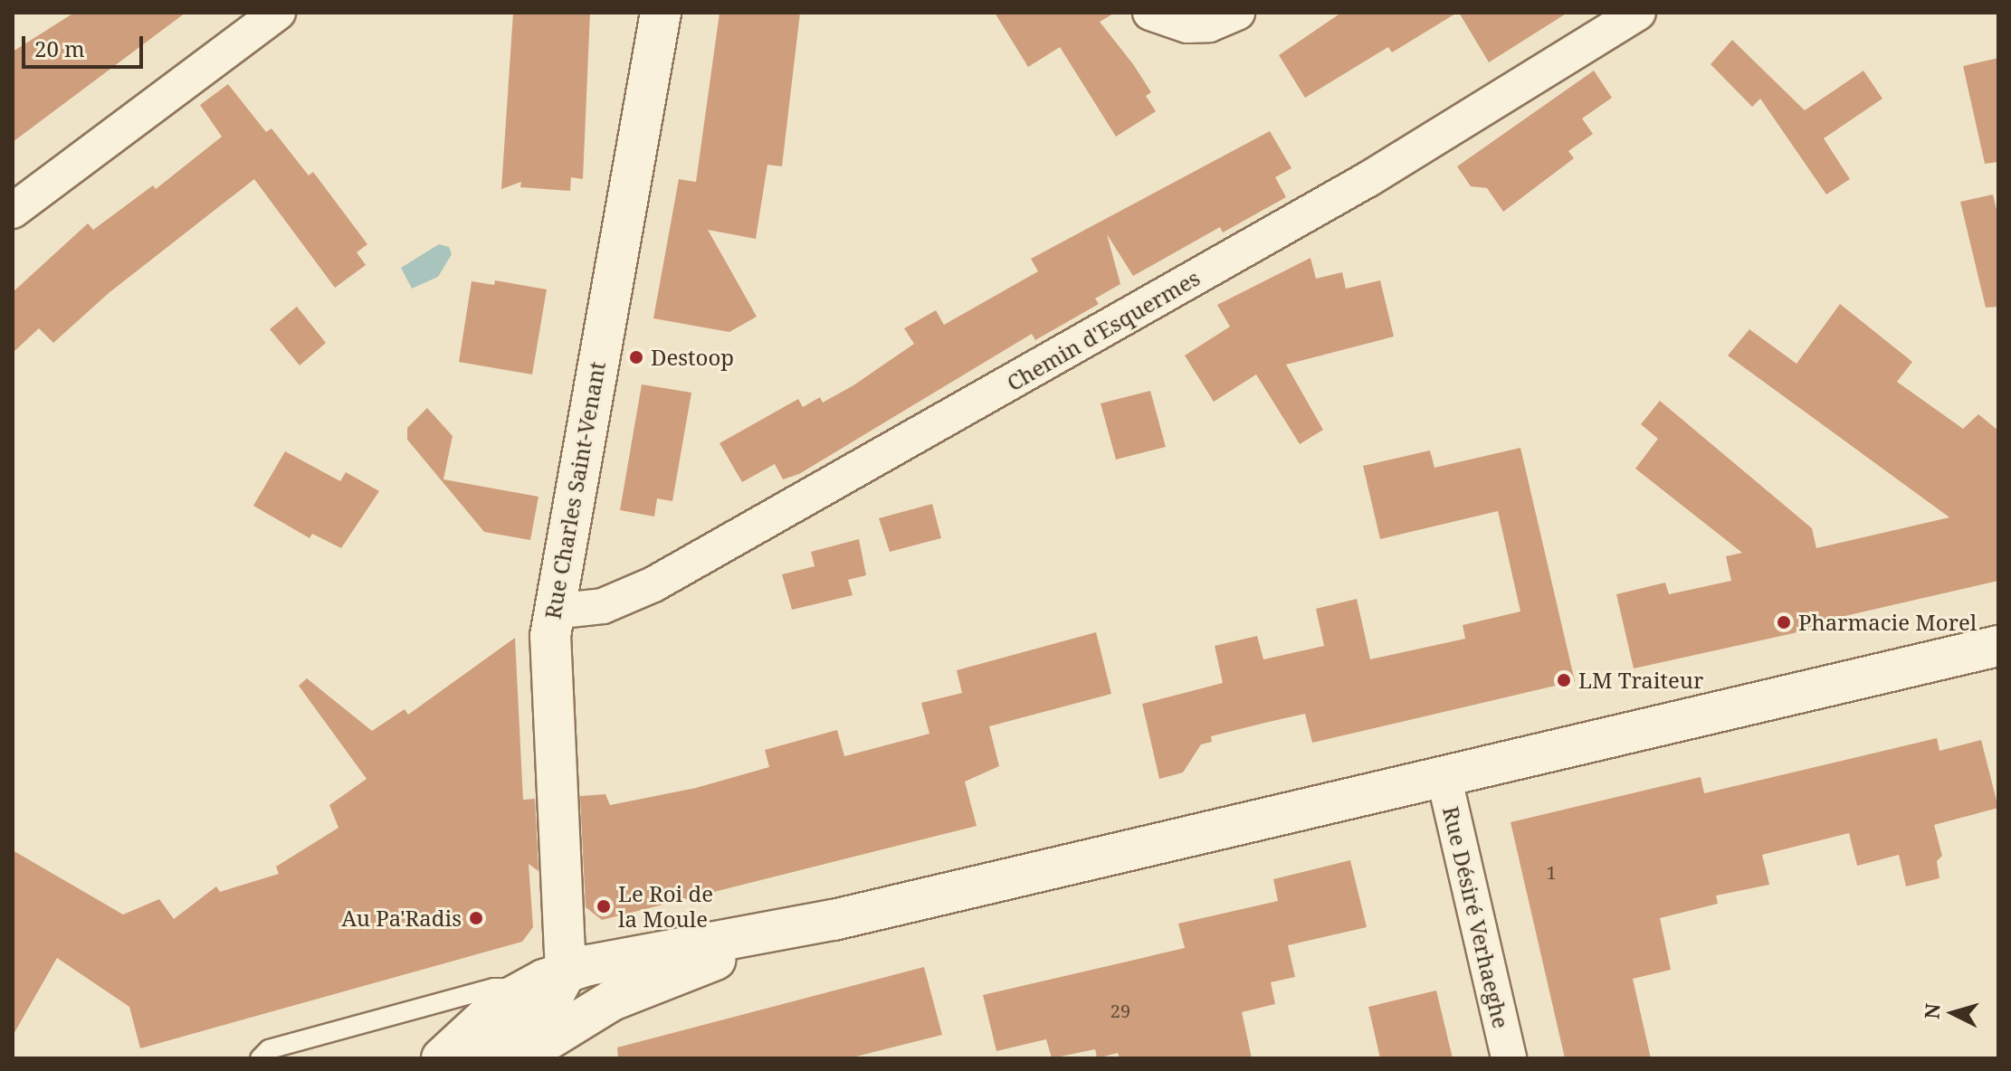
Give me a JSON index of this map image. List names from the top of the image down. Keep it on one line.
{"streets":{"main road":["Rue Charles Saint-Venant"],"street":["Chemin d'Esquermes","Rue Désiré Verhaeghe"]},"crossings":[["Chemin d'Esquermes","Rue Charles Saint-Venant"]],"places":["Destoop","Pharmacie Morel","LM Traiteur","Le Roi de la Moule","Au Pa'Radis"],"house_numbers":["1","29"],"scale_bar":"20 m","north":"left"}
